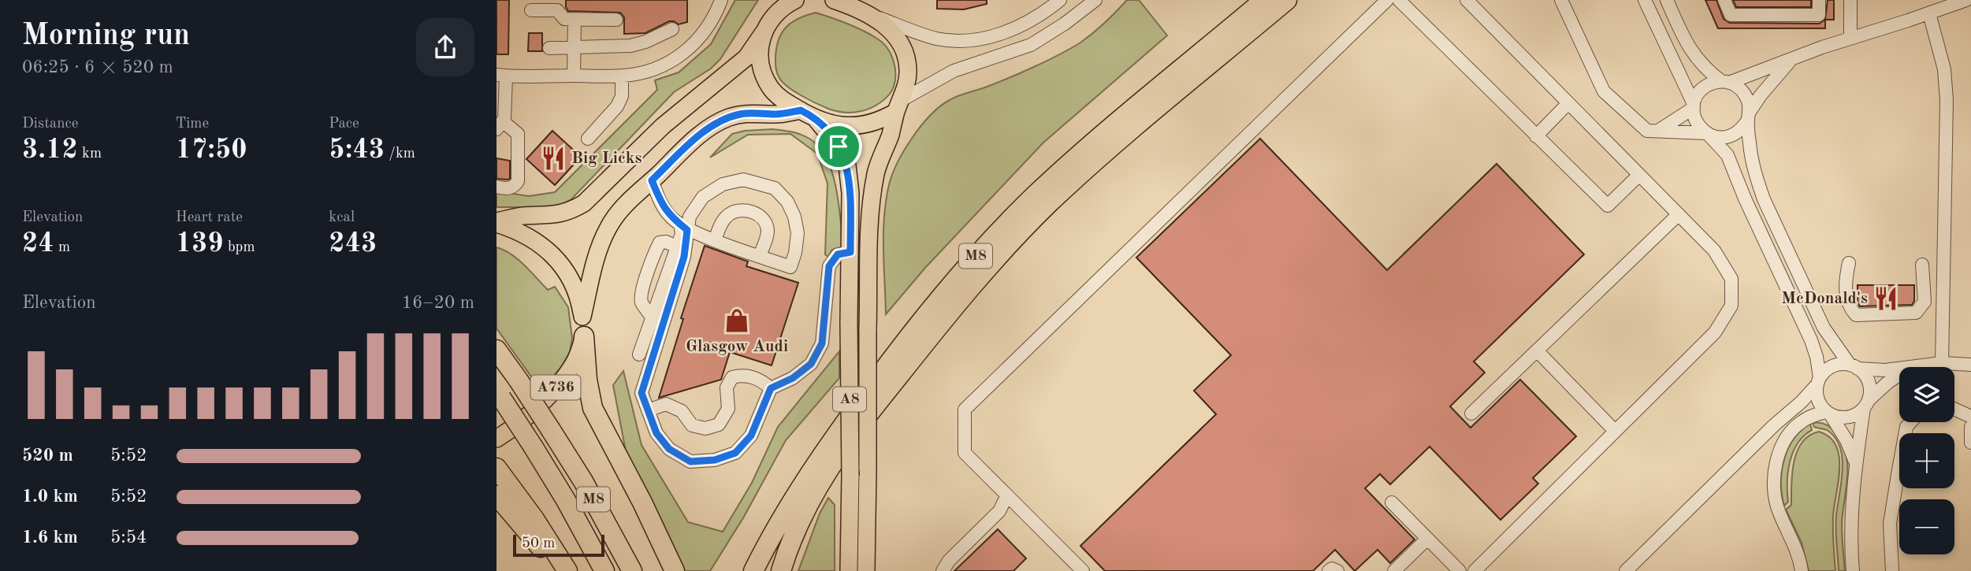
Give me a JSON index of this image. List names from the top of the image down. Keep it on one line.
{"streets":{"highway":["M8"],"main road":["A736","A8"]},"crossings":[["M8","A736"],["A736","A8"]],"places":{"restaurant":["Big Licks","McDonald's"],"shop":["Glasgow Audi"]},"scale_bar":"50 m","page":{"heading":["Morning run","06:25 · 6 × 520 m"],"stats":[["Distance","3.12 km"],["Time","17:50"],["Pace","5:43 /km"],["Elevation","24 m"],["Heart rate","139 bpm"],["kcal","243"]],"chart":["Elevation","16–20 m"],"map_buttons":["+","−"],"list":[{"name":"520 m","note":"5:52"},{"name":"1.0 km","note":"5:52"},{"name":"1.6 km","note":"5:54"}],"scale":"50 m"}}
